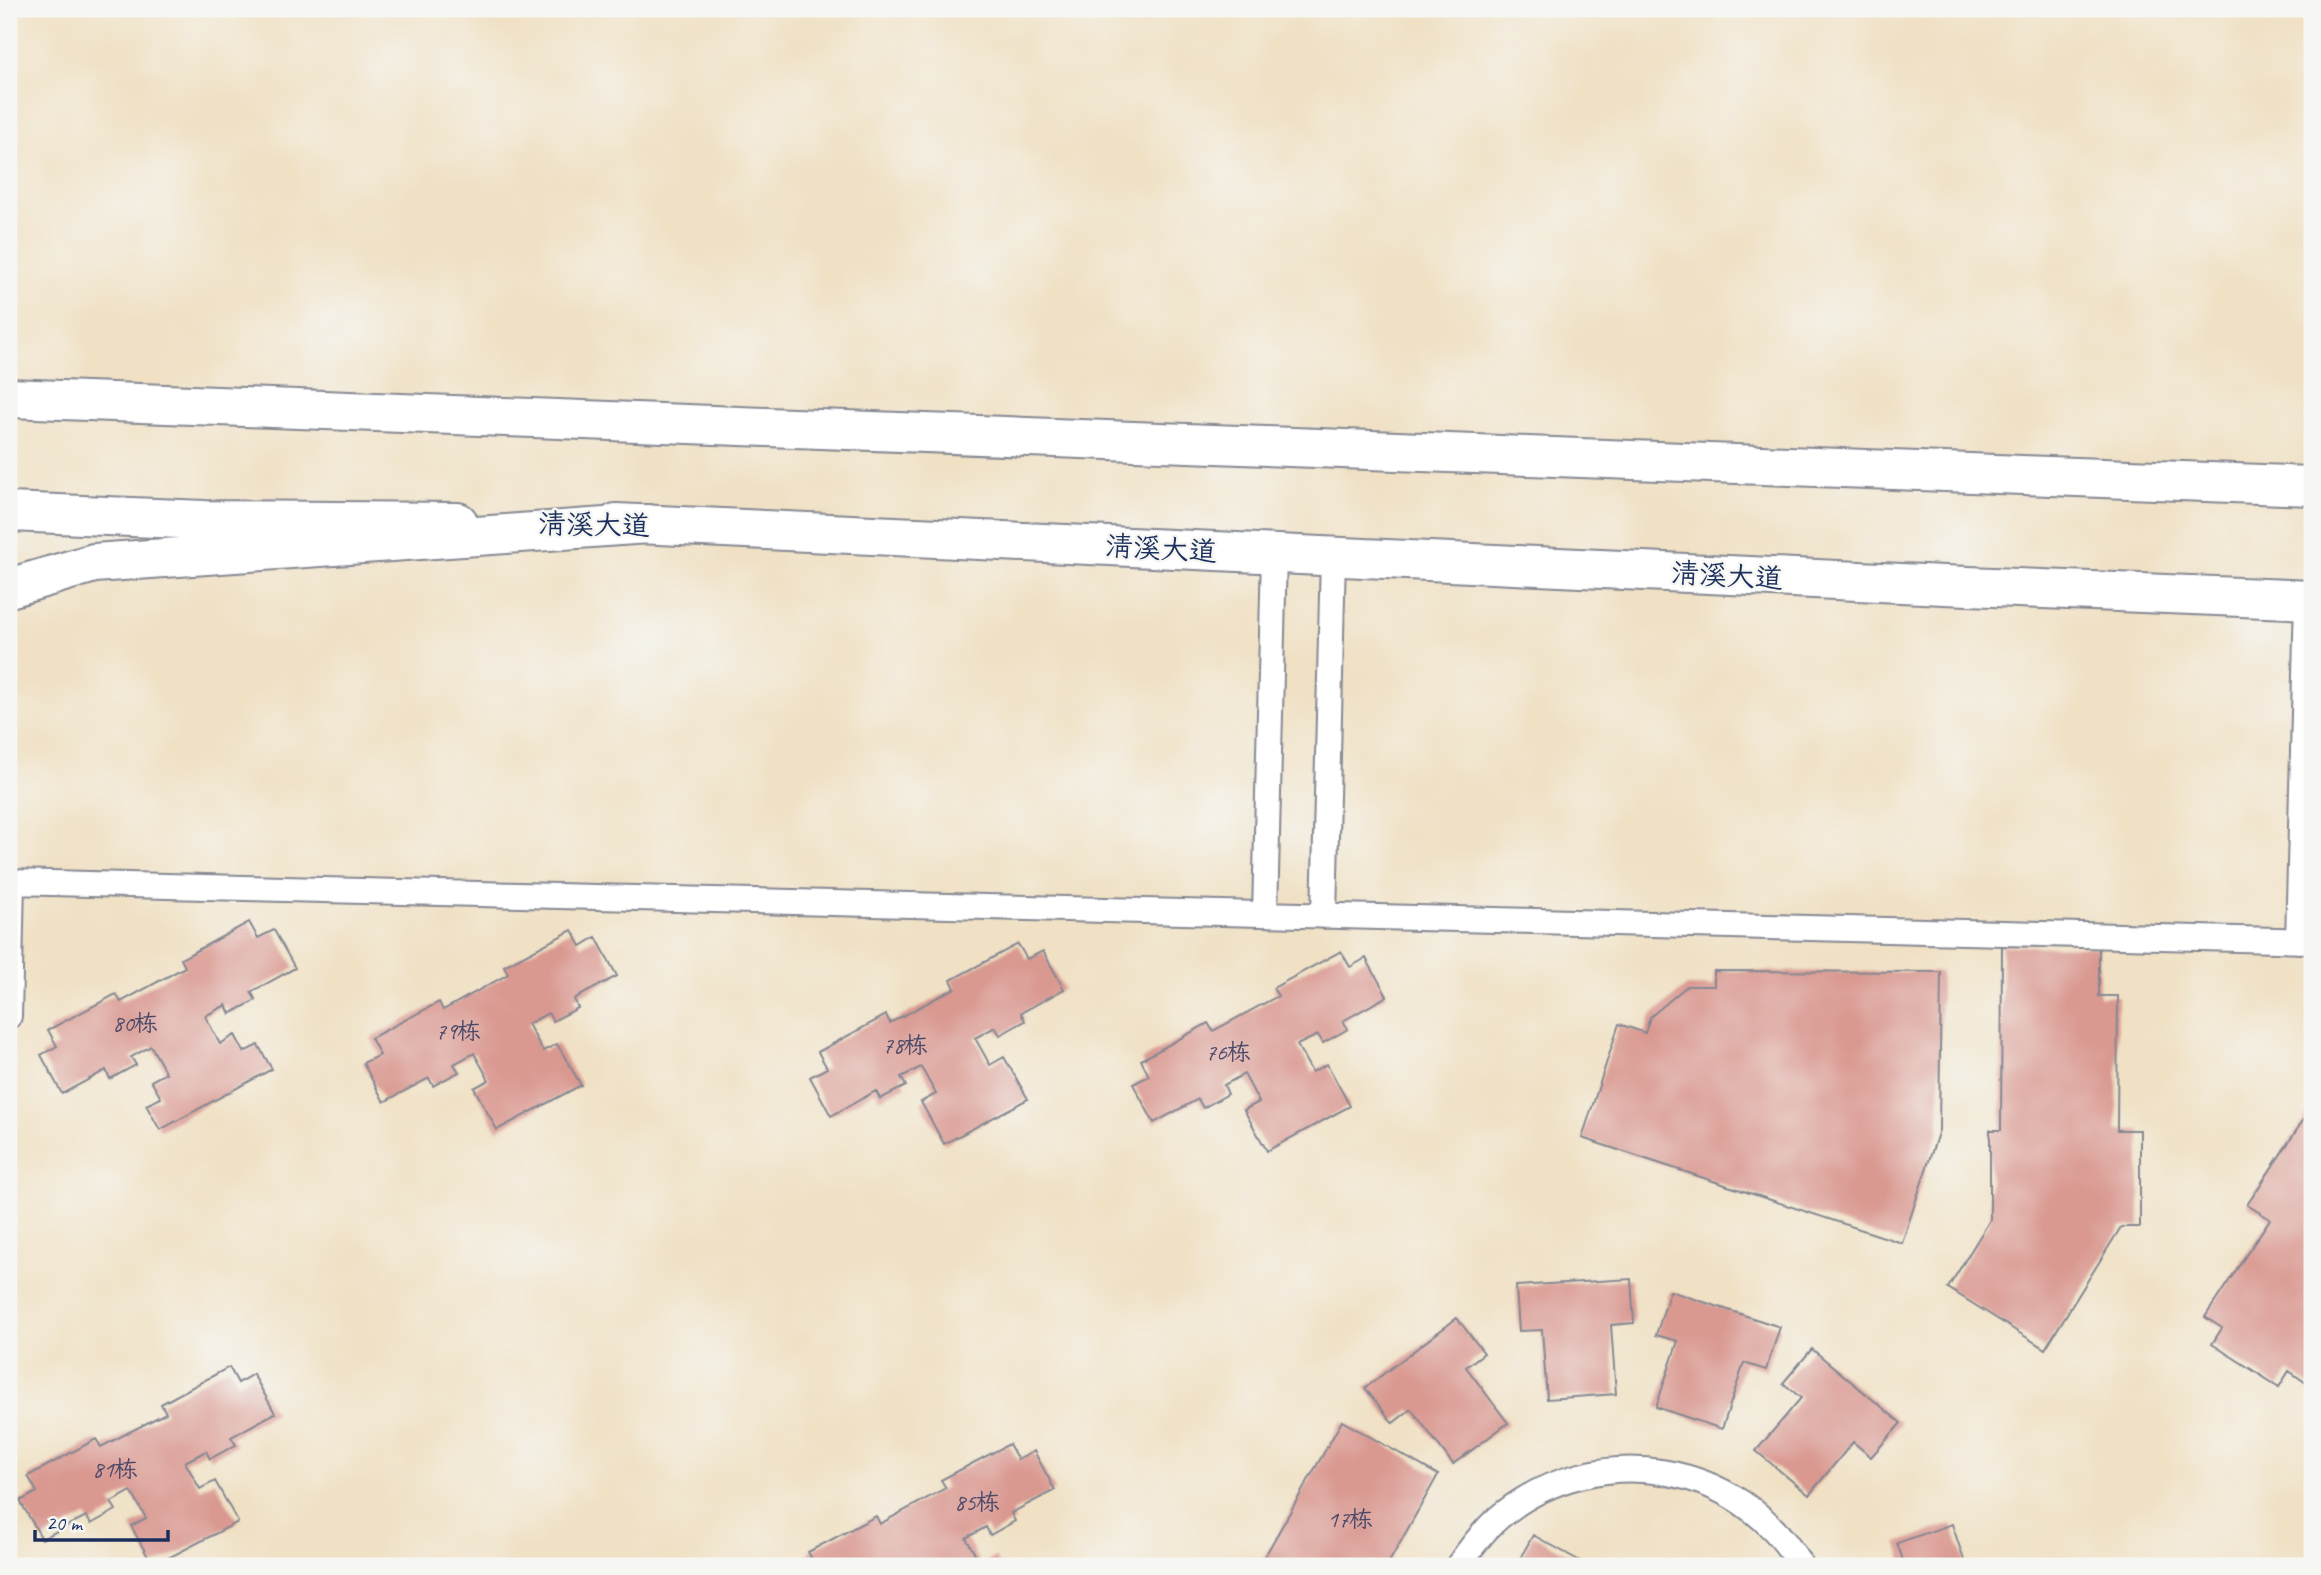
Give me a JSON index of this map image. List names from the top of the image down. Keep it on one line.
{"streets":{"main road":["清溪大道"]},"house_numbers":["80栋","79栋","78栋","76栋","81栋","85栋","17栋"],"scale_bar":"20 m"}
